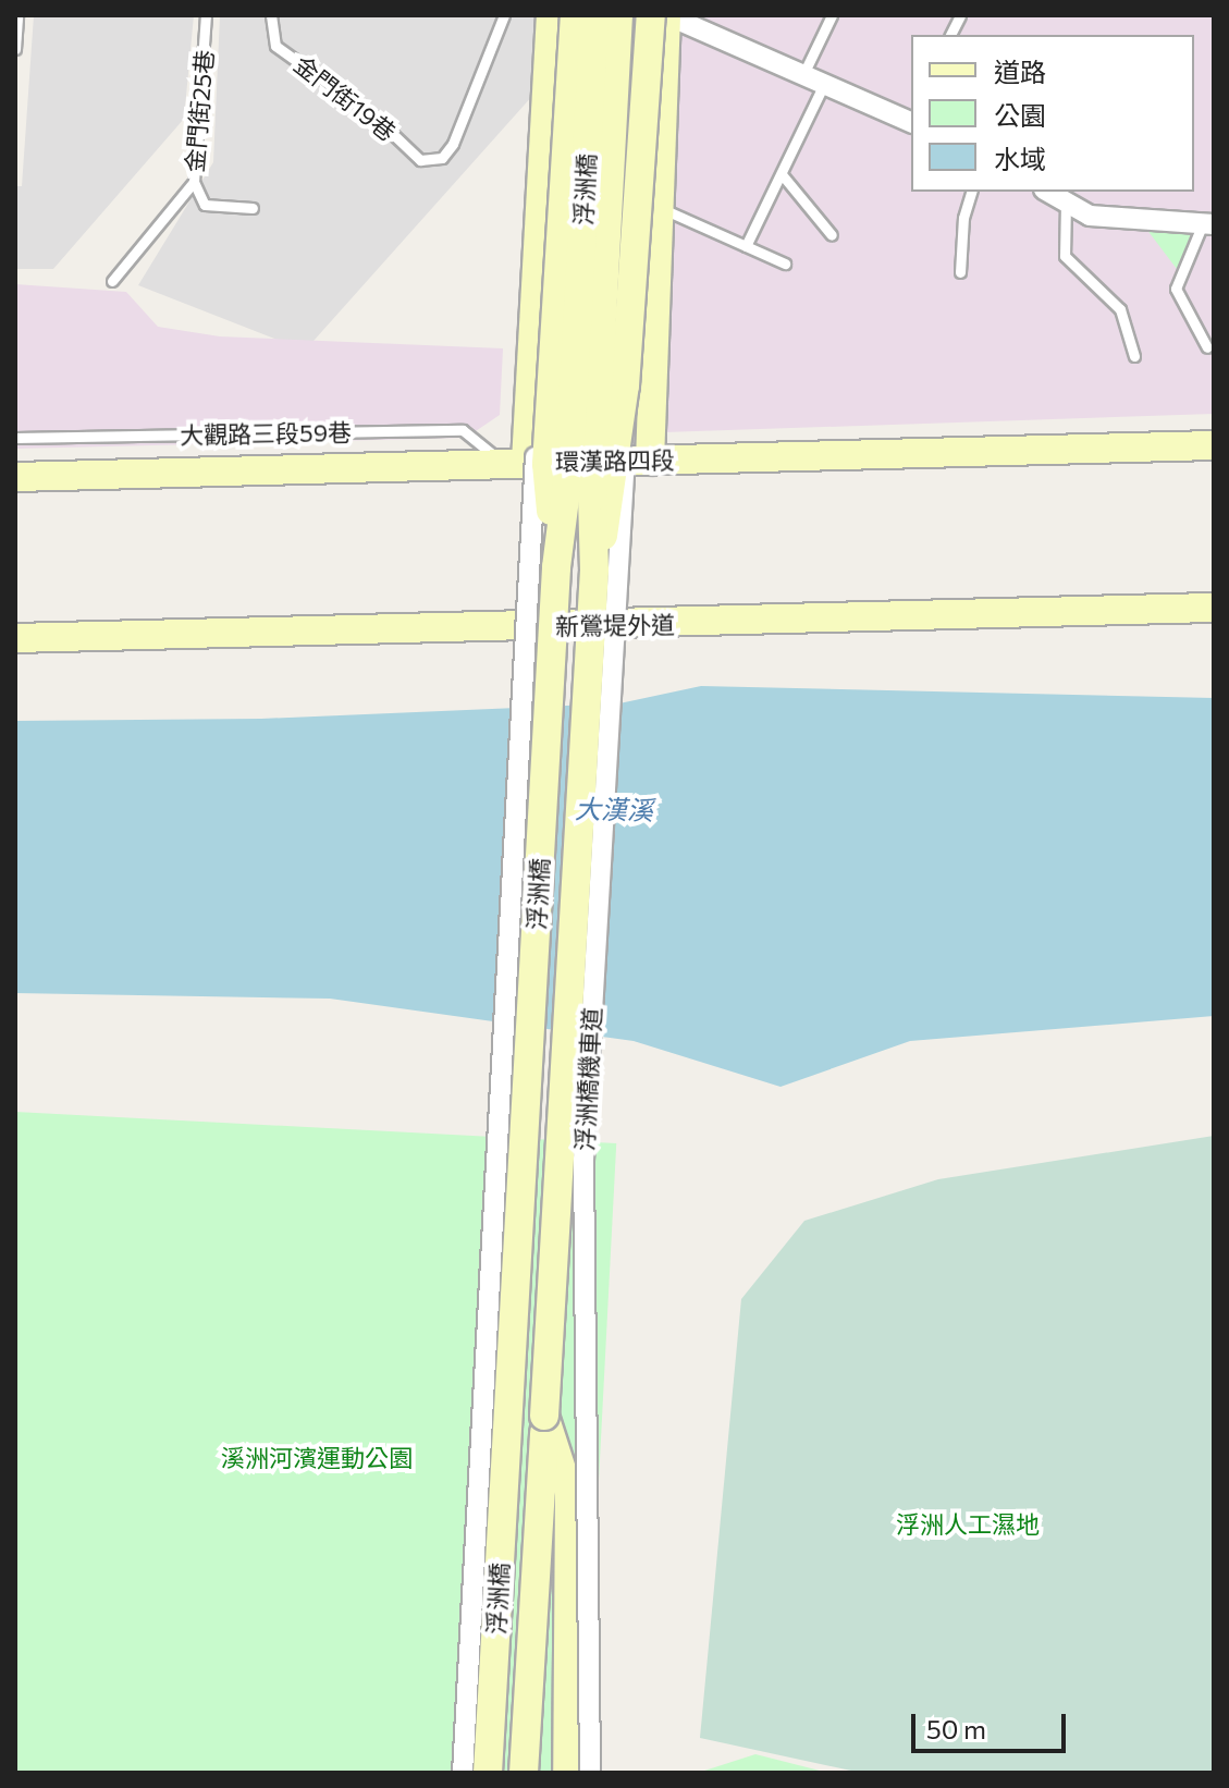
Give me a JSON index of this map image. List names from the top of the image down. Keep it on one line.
{"streets":{"main road":["浮洲橋","環漢路四段","新鶯堤外道"],"street":["浮洲橋機車道"],"lane":["金門街19巷","金門街25巷","大觀路三段59巷"]},"crossings":[["大觀路三段59巷","環漢路四段"]],"water":["大漢溪"],"parks":["溪洲河濱運動公園","浮洲人工濕地"],"legend":["道路","公園","水域"],"scale_bar":"50 m"}
